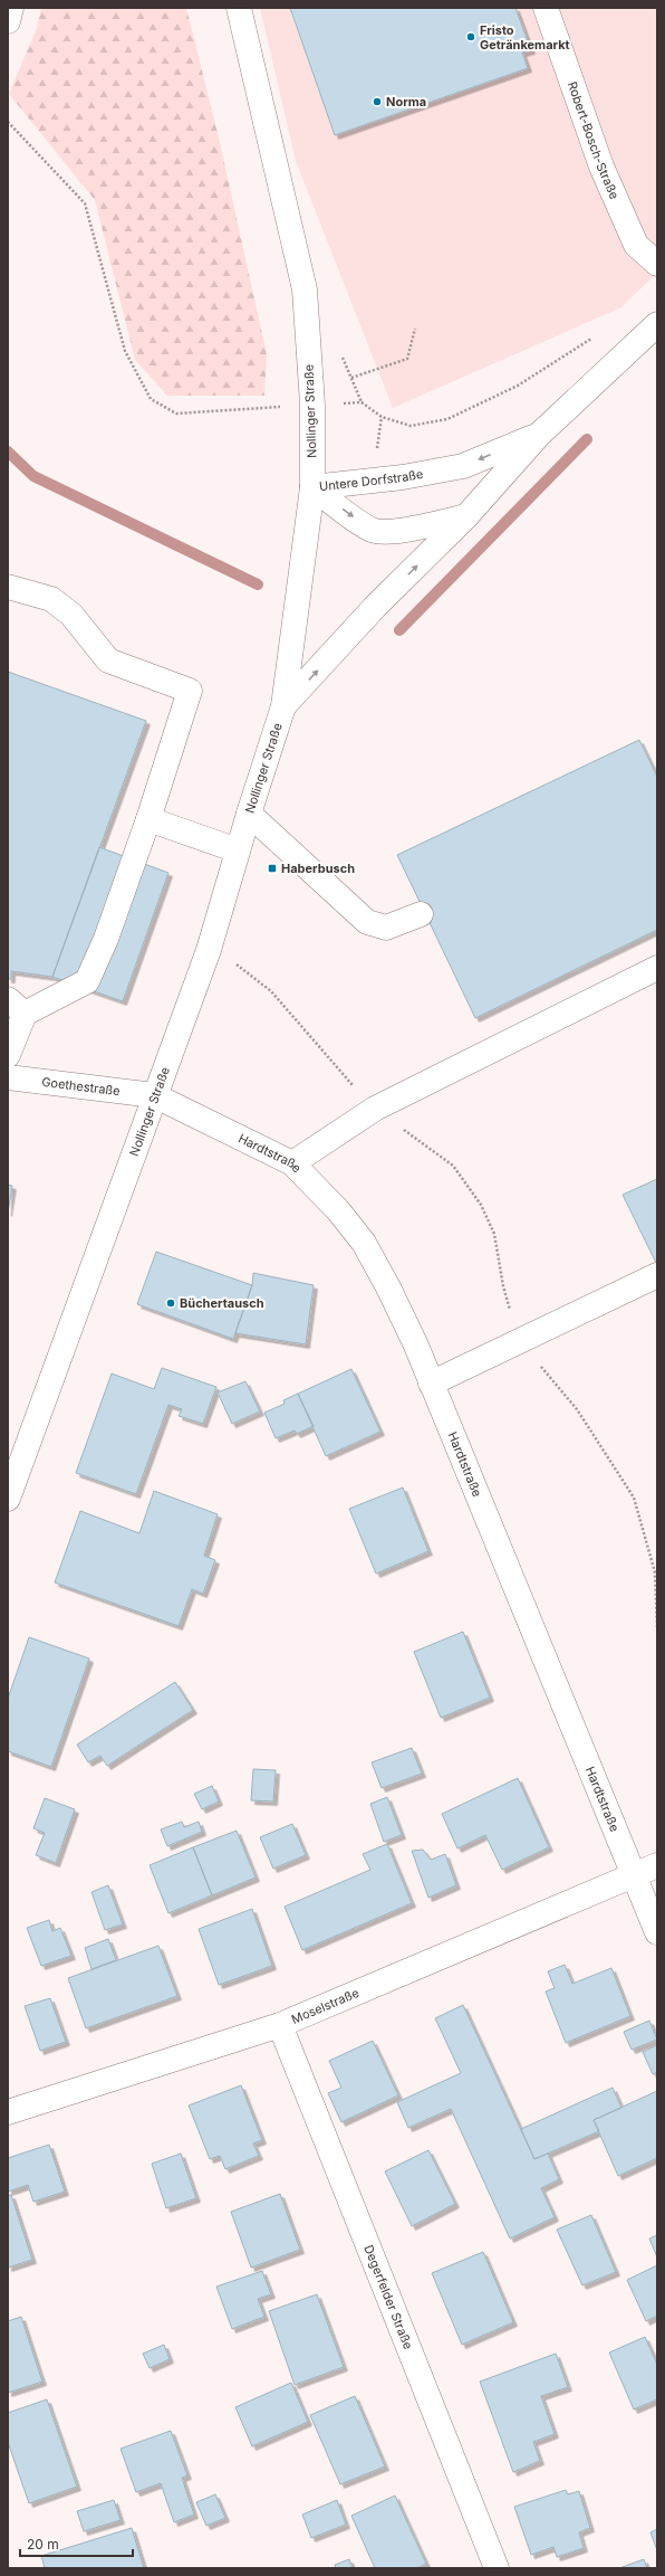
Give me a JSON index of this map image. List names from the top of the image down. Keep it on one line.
{"streets":{"street":["Robert-Bosch-Straße","Nollinger Straße","Untere Dorfstraße","Goethestraße","Hardtstraße","Moselstraße","Degerfelder Straße"]},"crossings":[["Nollinger Straße","Untere Dorfstraße"],["Nollinger Straße","Goethestraße"],["Nollinger Straße","Hardtstraße"],["Goethestraße","Hardtstraße"],["Hardtstraße","Moselstraße"],["Moselstraße","Degerfelder Straße"]],"places":{"other":["Fristo Getränkemarkt","Norma","Büchertausch"],"transit":["Haberbusch"]},"scale_bar":"20 m"}
